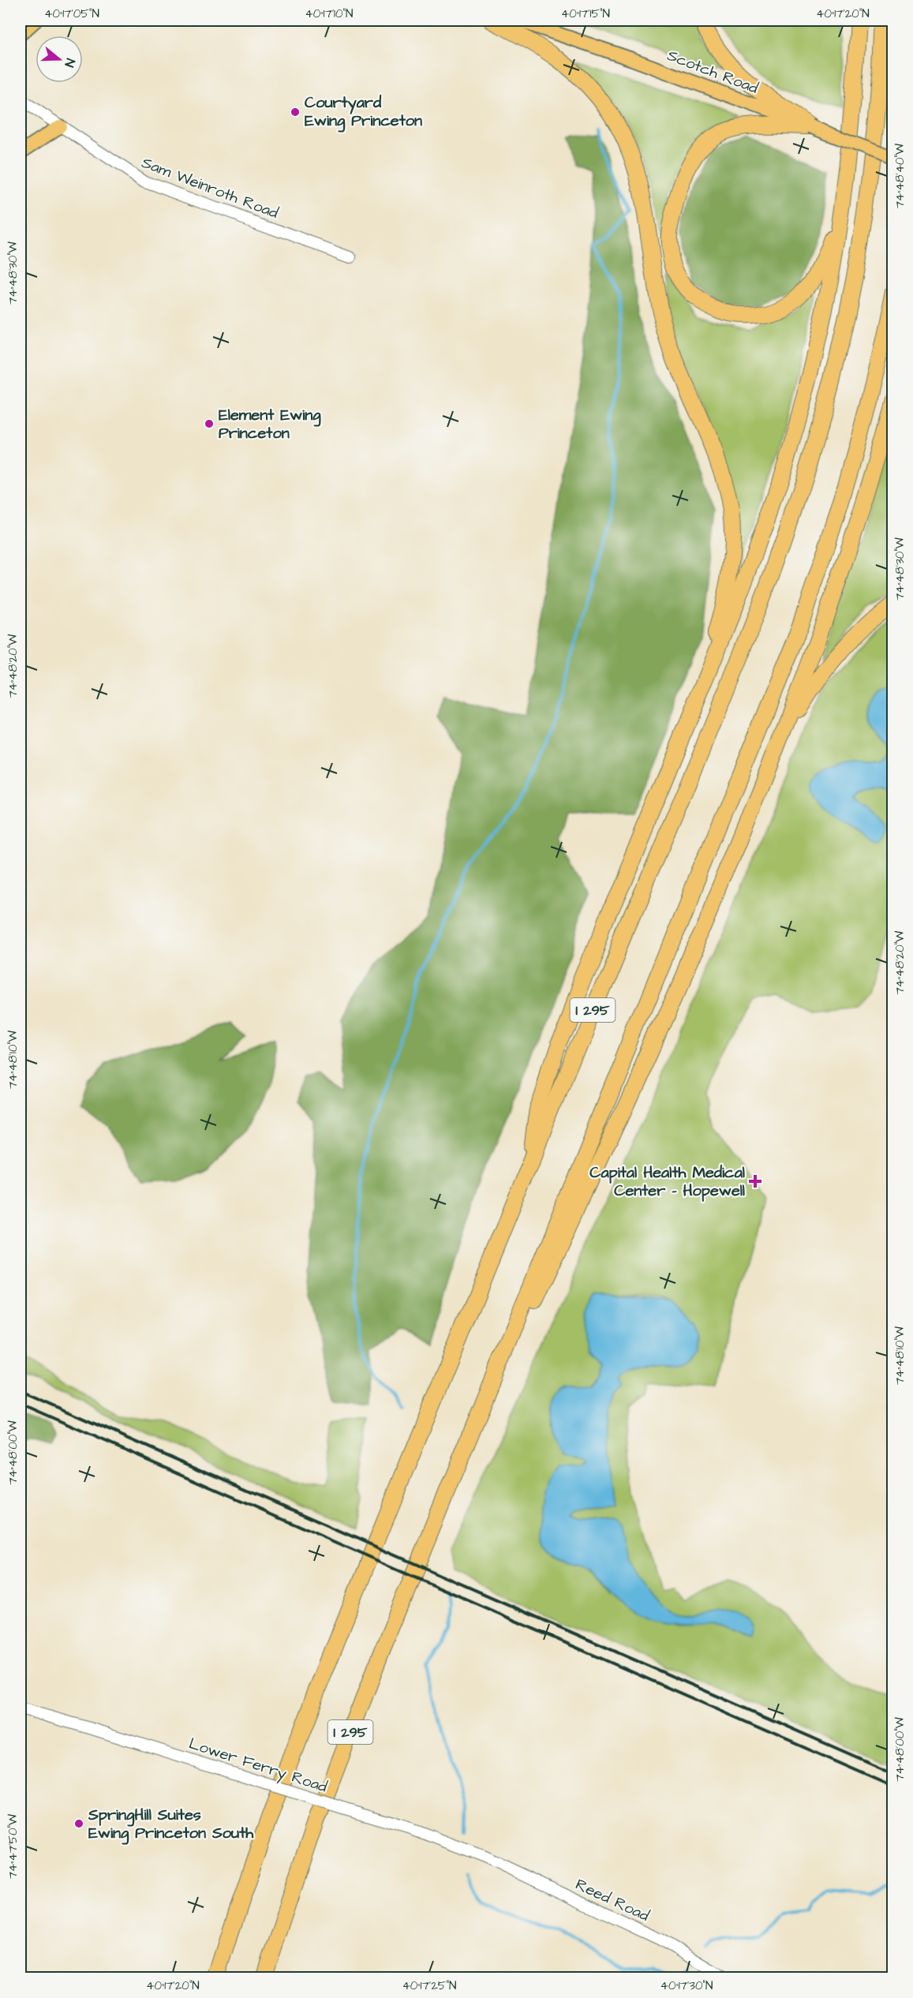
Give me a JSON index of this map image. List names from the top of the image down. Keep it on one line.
{"streets":{"highway":["I 295"],"main road":["Scotch Road"],"street":["Sam Weinroth Road","Lower Ferry Road","Reed Road"]},"crossings":[["Lower Ferry Road","Reed Road"]],"places":{"other":["Courtyard Ewing Princeton","Element Ewing Princeton","SpringHill Suites Ewing Princeton South"],"health":["Capital Health Medical Center - Hopewell"]},"north":"right","coordinates":["40°17'05\"N","40°17'10\"N","40°17'15\"N","40°17'20\"N","74°48'40\"W","74°48'30\"W","74°48'20\"W","74°48'10\"W","74°48'00\"W","74°47'50\"W","40°17'25\"N","40°17'30\"N"]}
